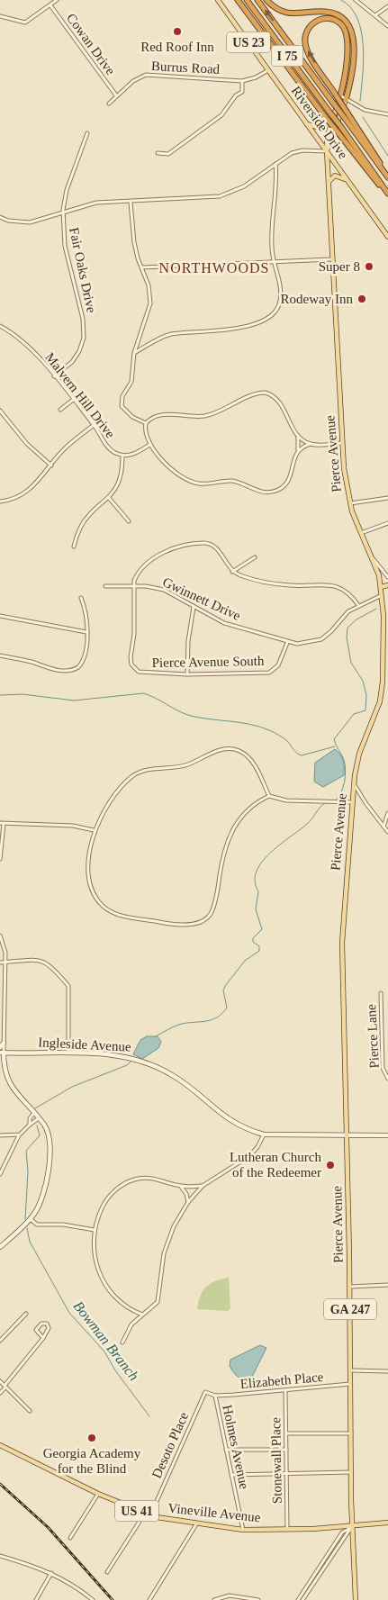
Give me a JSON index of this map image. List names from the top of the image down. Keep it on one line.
{"streets":{"highway":["I 75"],"main road":["US 23","Riverside Drive","Pierce Avenue","GA 247","US 41","Vineville Avenue"],"street":["Cowan Drive","Burrus Road","Fair Oaks Drive","Malvern Hill Drive","Gwinnett Drive","Pierce Avenue South","Pierce Lane","Ingleside Avenue","Elizabeth Place","Desoto Place","Holmes Avenue","Stonewall Place"]},"crossings":[["Cowan Drive","Burrus Road"],["Burrus Road","Riverside Drive"],["Riverside Drive","Pierce Avenue"],["Fair Oaks Drive","Malvern Hill Drive"],["Pierce Avenue","Ingleside Avenue"],["Pierce Avenue","Elizabeth Place"],["Pierce Avenue","Vineville Avenue"],["Gwinnett Drive","Pierce Avenue South"],["Elizabeth Place","Desoto Place"],["Elizabeth Place","Holmes Avenue"],["Elizabeth Place","Stonewall Place"],["Desoto Place","Holmes Avenue"],["Desoto Place","Vineville Avenue"],["Holmes Avenue","Vineville Avenue"],["Stonewall Place","Vineville Avenue"]],"districts":["NORTHWOODS"],"water":["Bowman Branch"],"places":["Red Roof Inn","Super 8","Rodeway Inn","Lutheran Church of the Redeemer","Georgia Academy for the Blind"]}
